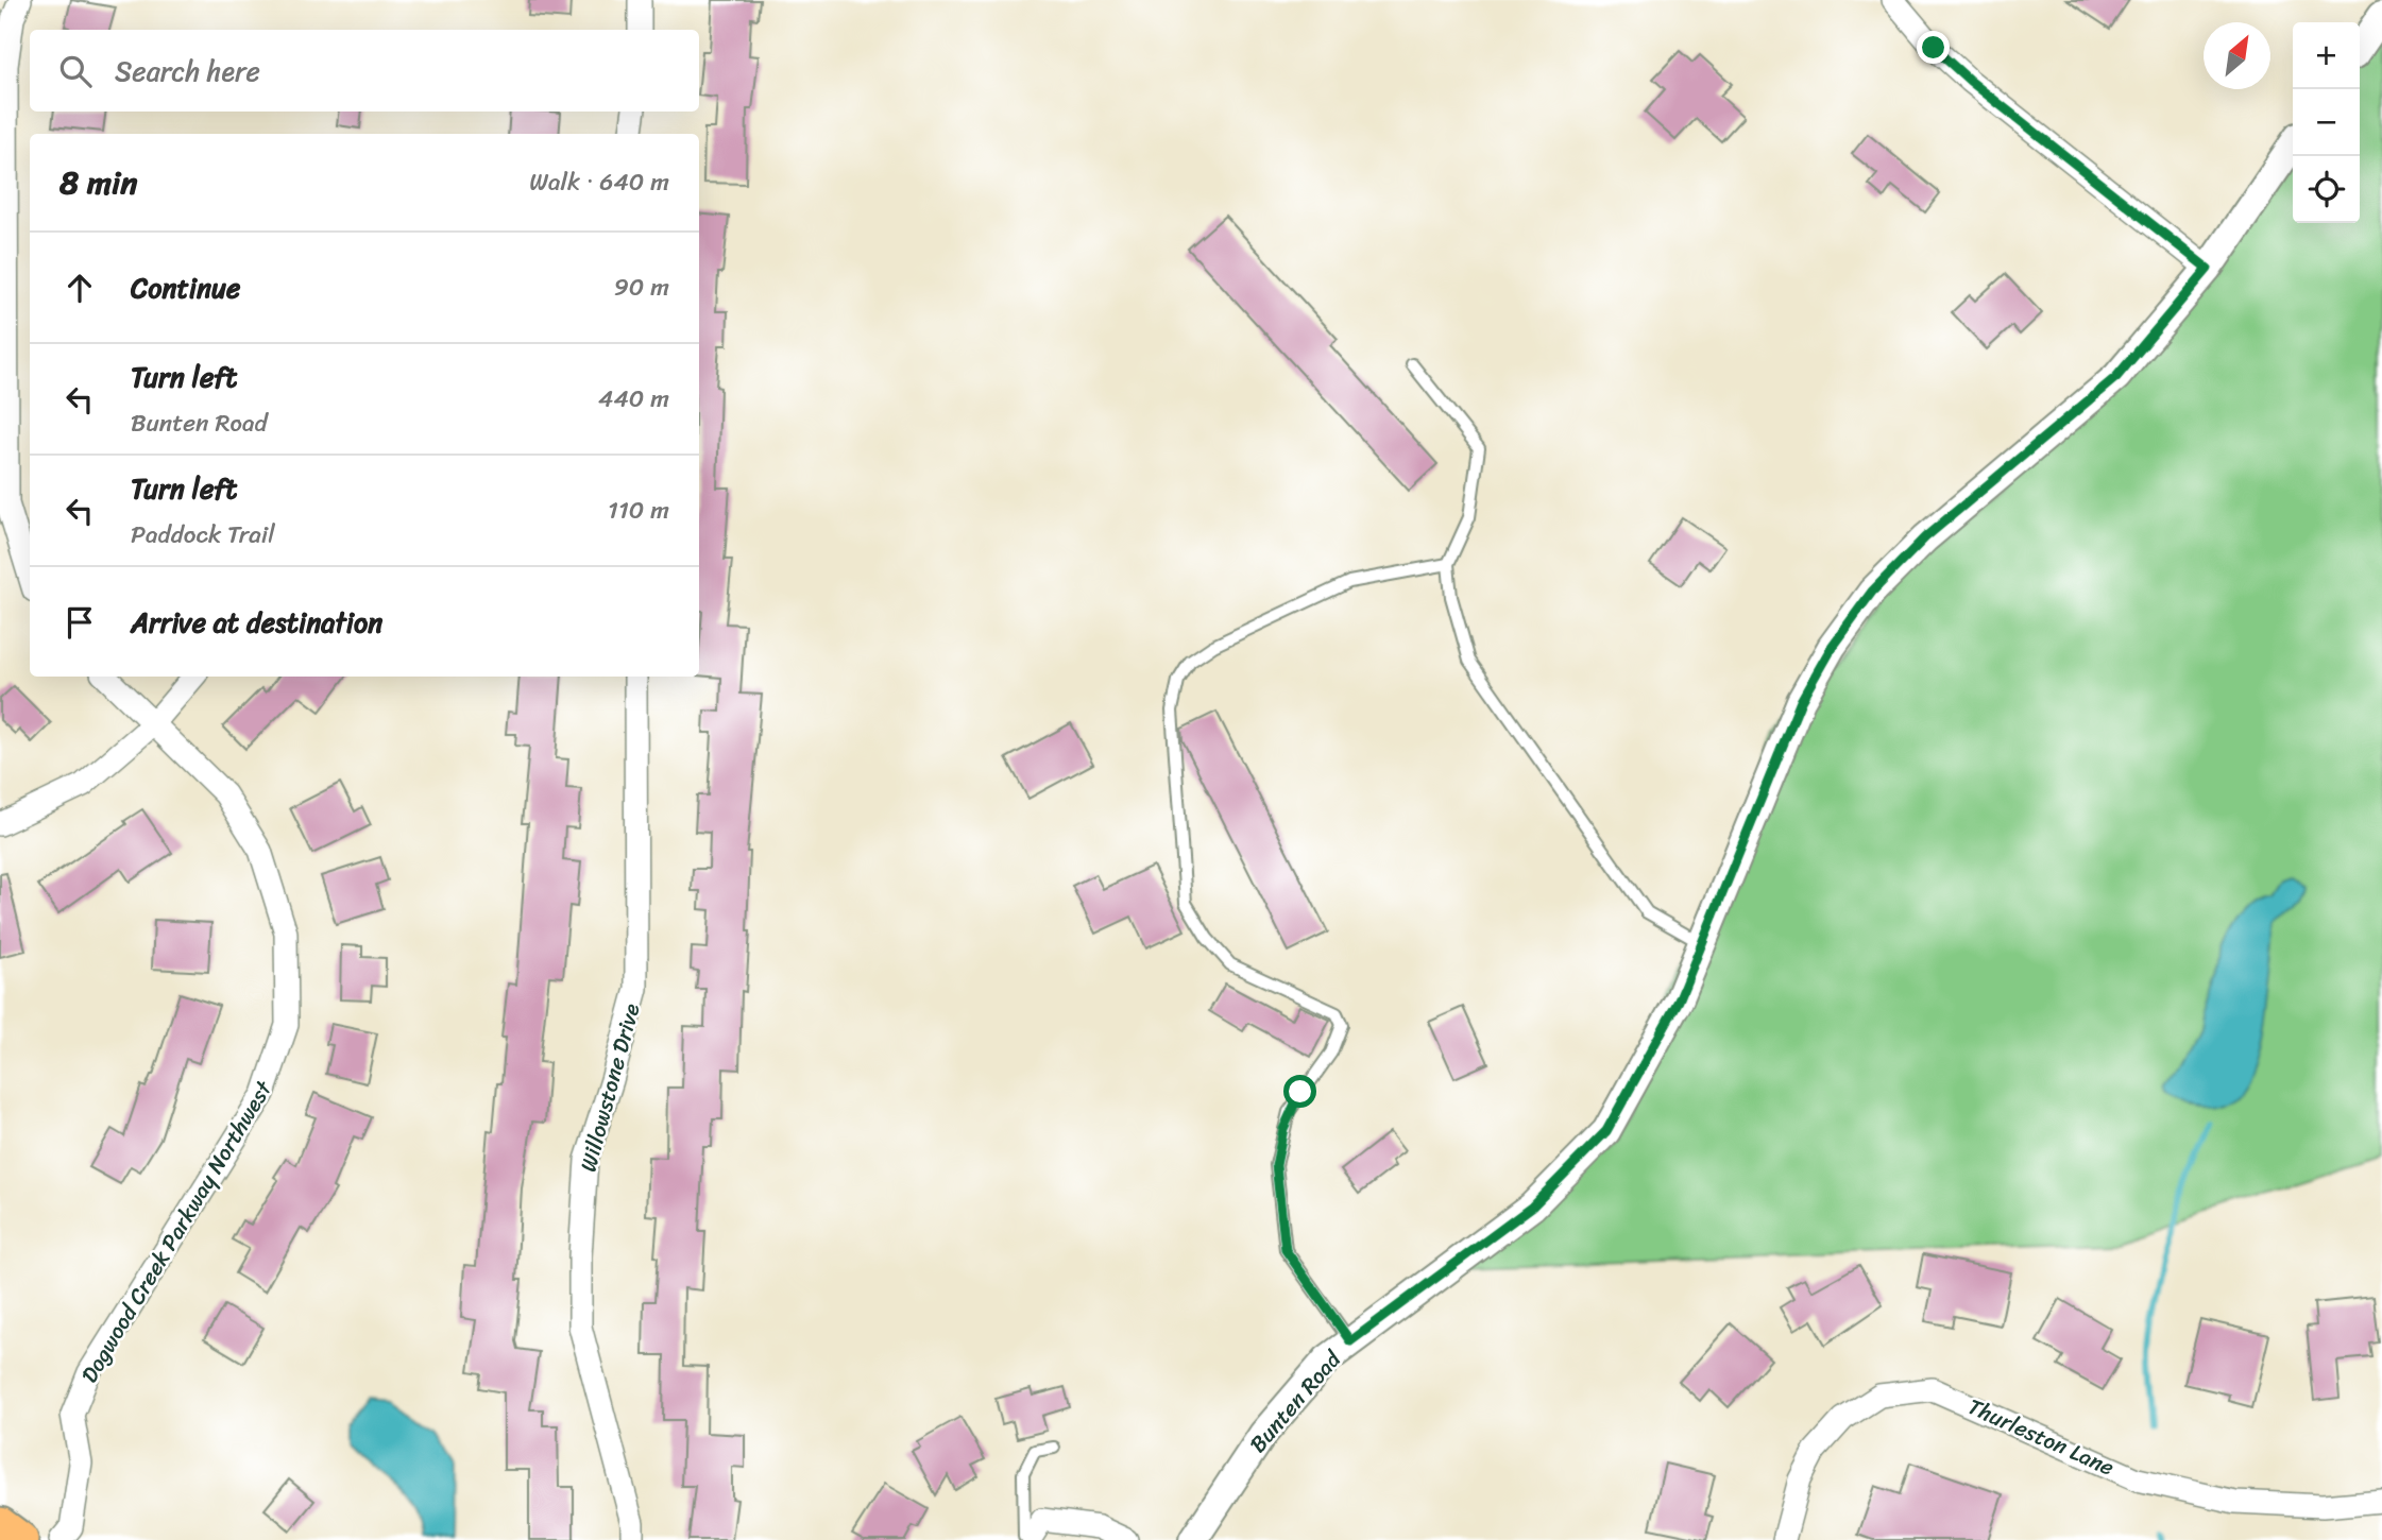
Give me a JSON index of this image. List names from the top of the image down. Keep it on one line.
{"streets":{"street":["Willowstone Drive","Dogwood Creek Parkway Northwest","Bunten Road","Thurleston Lane"]},"north":"top right","page":{"map_buttons":["+","−"],"search":"Search here","heading":["8 min","Walk · 640 m"],"list":[["Continue","90 m"],["Turn left","Bunten Road","440 m"],["Turn left","Paddock Trail","110 m"],"Arrive at destination"]}}
